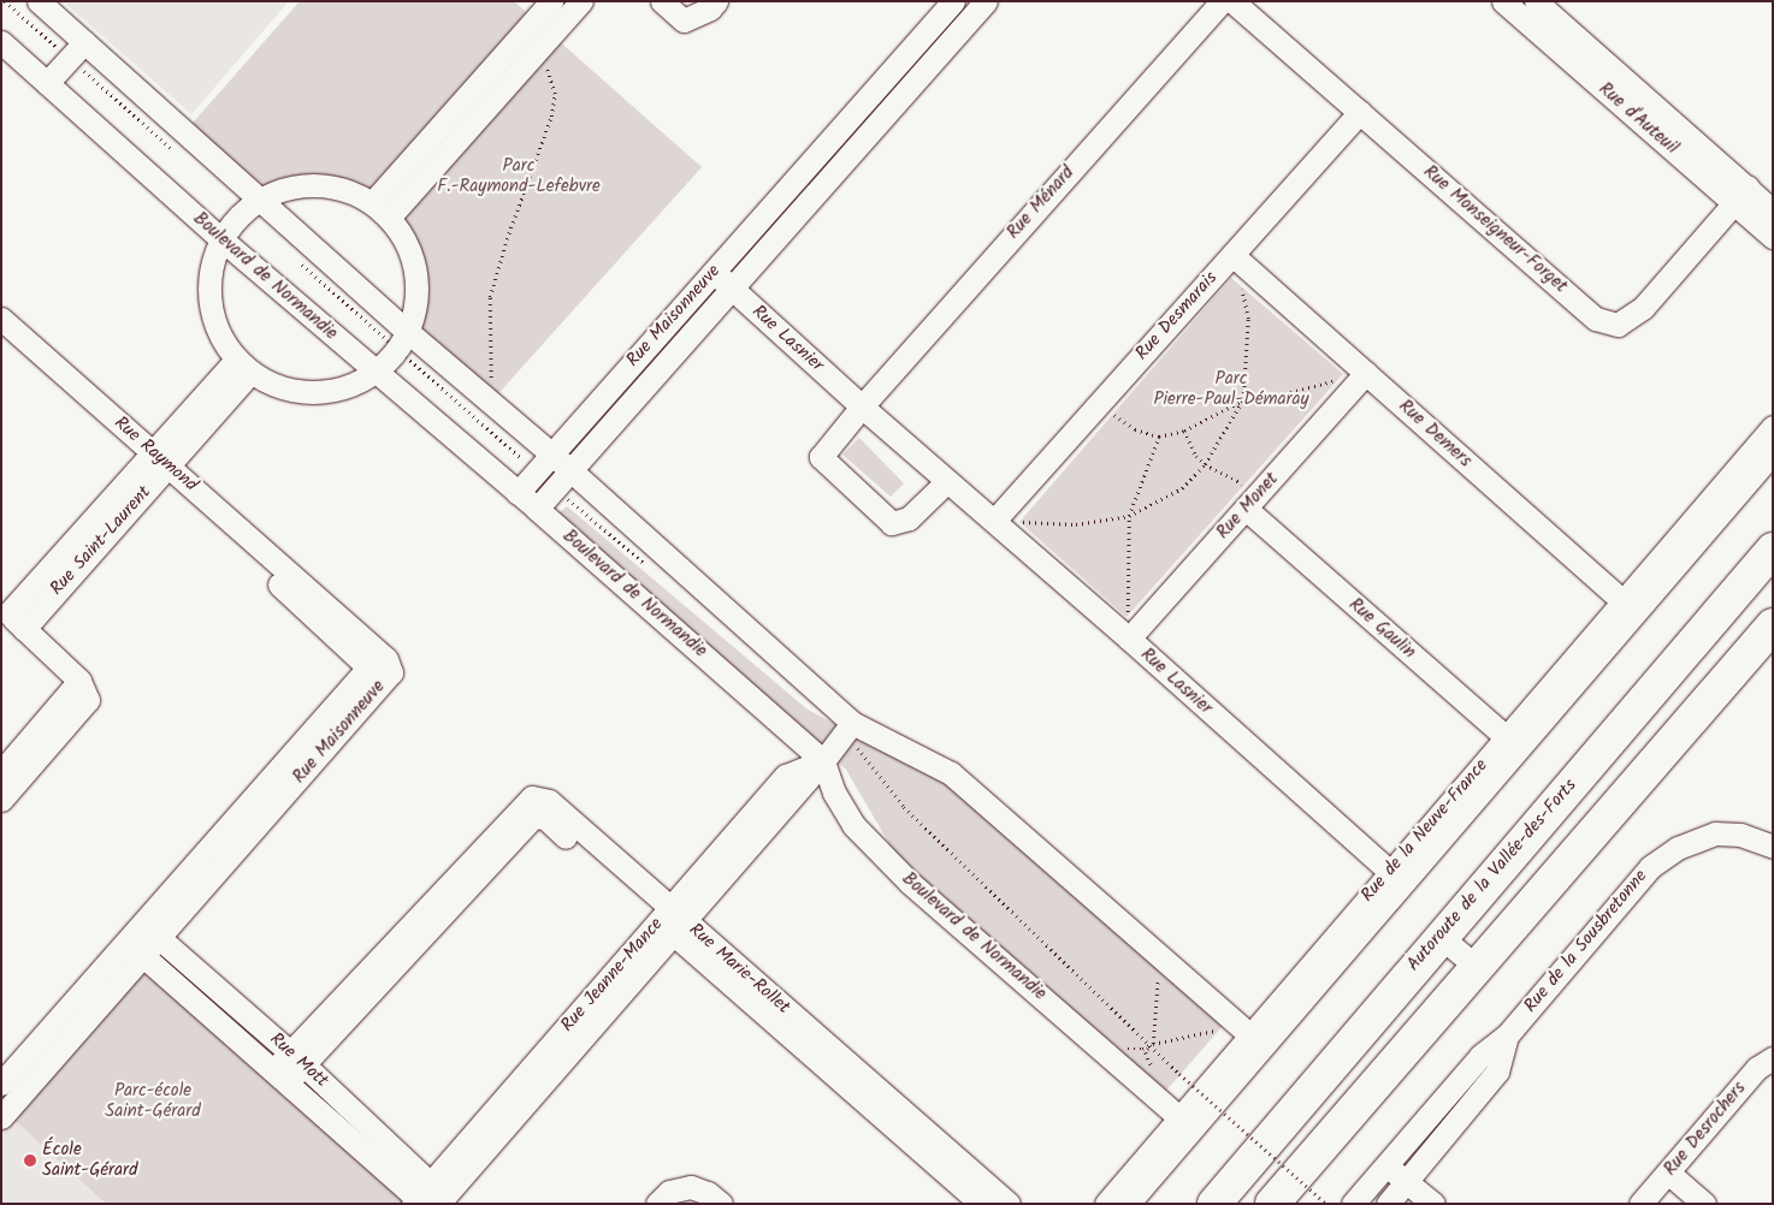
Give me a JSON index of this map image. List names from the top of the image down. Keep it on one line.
{"streets":{"highway":["Autoroute de la Vallée-des-Forts"],"street":["Rue d'Auteuil","Rue Ménard","Rue Monseigneur-Forget","Boulevard de Normandie","Rue Maisonneuve","Rue Desmarais","Rue Lasnier","Rue Demers","Rue Raymond","Rue Monet","Rue Saint-Laurent","Rue Gaulin","Rue de la Neuve-France","Rue de la Sousbretonne","Rue Marie-Rollet","Rue Jeanne-Mance","Rue Mott","Rue Desrochers"]},"crossings":[["Rue d'Auteuil","Rue Monseigneur-Forget"],["Rue Ménard","Rue Lasnier"],["Rue Monseigneur-Forget","Rue Desmarais"],["Boulevard de Normandie","Rue Maisonneuve"],["Boulevard de Normandie","Rue de la Neuve-France"],["Boulevard de Normandie","Rue Jeanne-Mance"],["Rue Maisonneuve","Rue Lasnier"],["Rue Maisonneuve","Rue Raymond"],["Rue Maisonneuve","Rue Mott"],["Rue Desmarais","Rue Lasnier"],["Rue Desmarais","Rue Demers"],["Rue Lasnier","Rue Monet"],["Rue Lasnier","Rue de la Neuve-France"],["Rue Demers","Rue Monet"],["Rue Demers","Rue de la Neuve-France"],["Rue Raymond","Rue Saint-Laurent"],["Rue Monet","Rue Gaulin"],["Rue Gaulin","Rue de la Neuve-France"],["Rue Marie-Rollet","Rue Jeanne-Mance"],["Rue Marie-Rollet","Rue Mott"],["Rue Jeanne-Mance","Rue Mott"]],"parks":["Parc F.-Raymond-Lefebvre","Parc Pierre-Paul-Démaray","Parc-école Saint-Gérard"],"places":["École Saint-Gérard"]}
